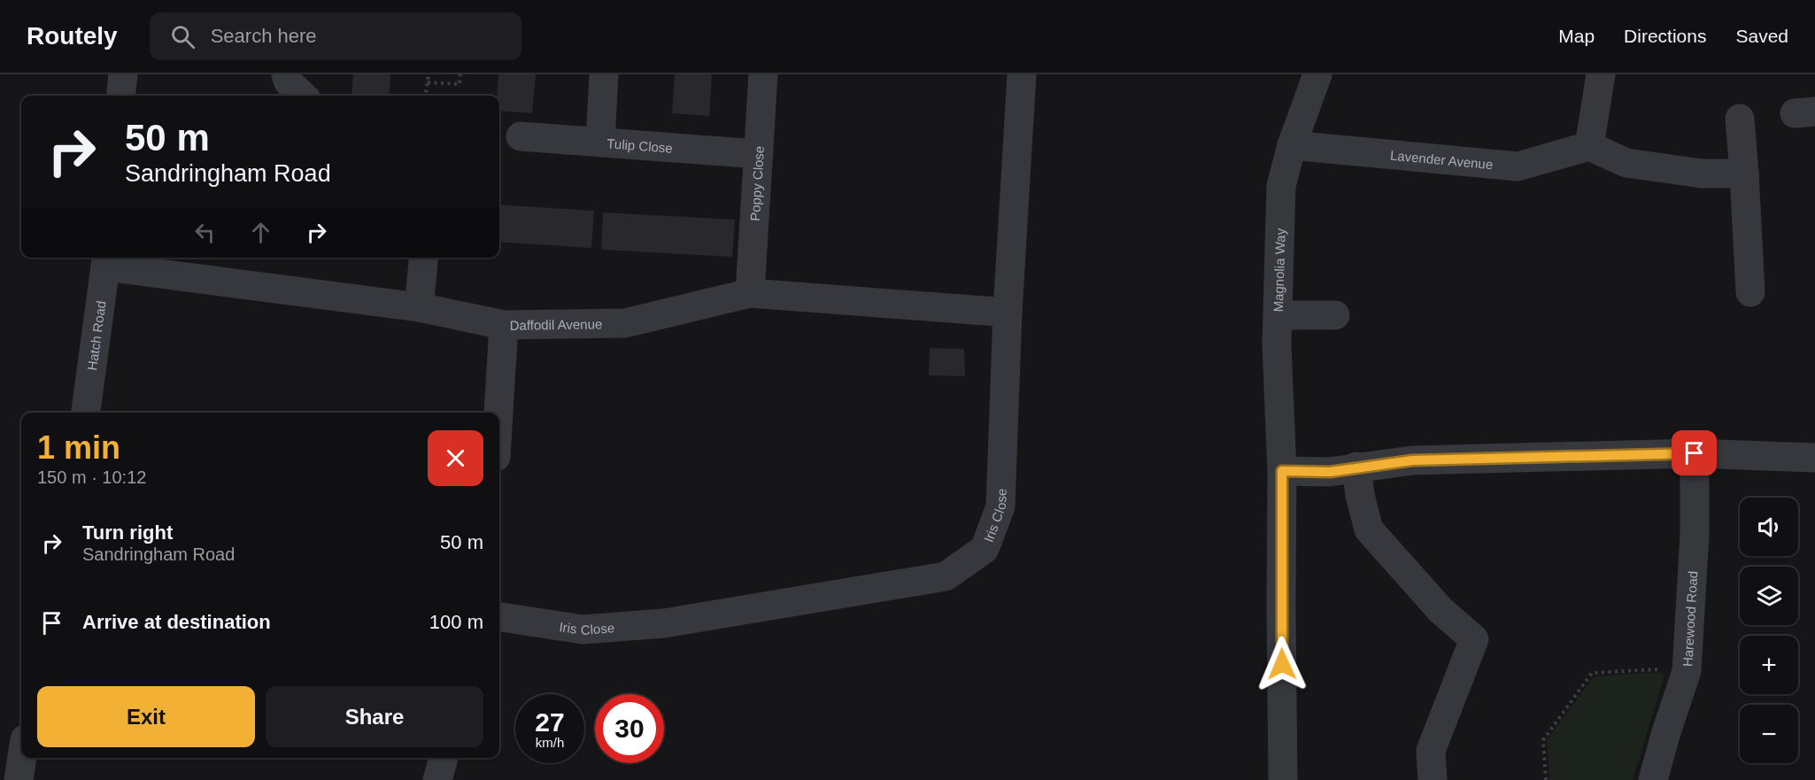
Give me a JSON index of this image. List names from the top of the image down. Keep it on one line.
{"streets":{"street":["Tulip Close","Lavender Avenue","Poppy Close","Magnolia Way","Daffodil Avenue","Hatch Road","Iris Close","Harewood Road"]},"crossings":[["Tulip Close","Poppy Close"],["Lavender Avenue","Magnolia Way"],["Poppy Close","Daffodil Avenue"],["Daffodil Avenue","Hatch Road"],["Daffodil Avenue","Iris Close"]],"page":{"header":"Routely","search":"Search here","nav":["Map","Directions","Saved"],"turn":["50 m","Sandringham Road"],"heading":["1 min","150 m · 10:12"],"map_buttons":["+","−"],"list":[{"name":"Turn right","note":"Sandringham Road","value":"50 m"},{"name":"Arrive at destination","value":"100 m"}],"buttons":["Exit","Share"],"speed":"27 km/h","limit":"30"}}
